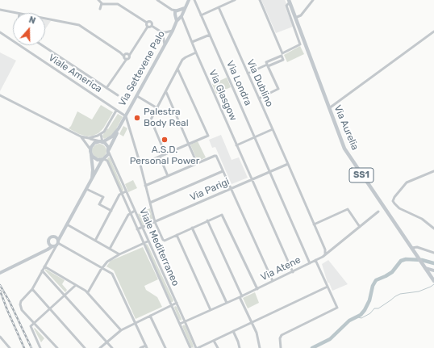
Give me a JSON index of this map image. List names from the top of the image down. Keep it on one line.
{"streets":{"main road":["Via Aurelia","SS1"],"street":["Via Settevene Palo","Viale America","Via Londra","Via Dublino","Via Glasgow","Via Parigi","Viale Mediterraneo","Via Atene"]},"crossings":[["Via Settevene Palo","Viale America"],["Via Settevene Palo","Via Glasgow"],["Via Settevene Palo","Viale Mediterraneo"],["Via Londra","Via Parigi"],["Via Londra","Via Atene"],["Via Dublino","Via Parigi"],["Via Dublino","Via Atene"],["Via Glasgow","Via Parigi"],["Via Glasgow","Via Atene"],["Via Parigi","Viale Mediterraneo"],["Viale Mediterraneo","Via Atene"]],"places":["Palestra Body Real","A.S.D. Personal Power"],"north":"top"}
